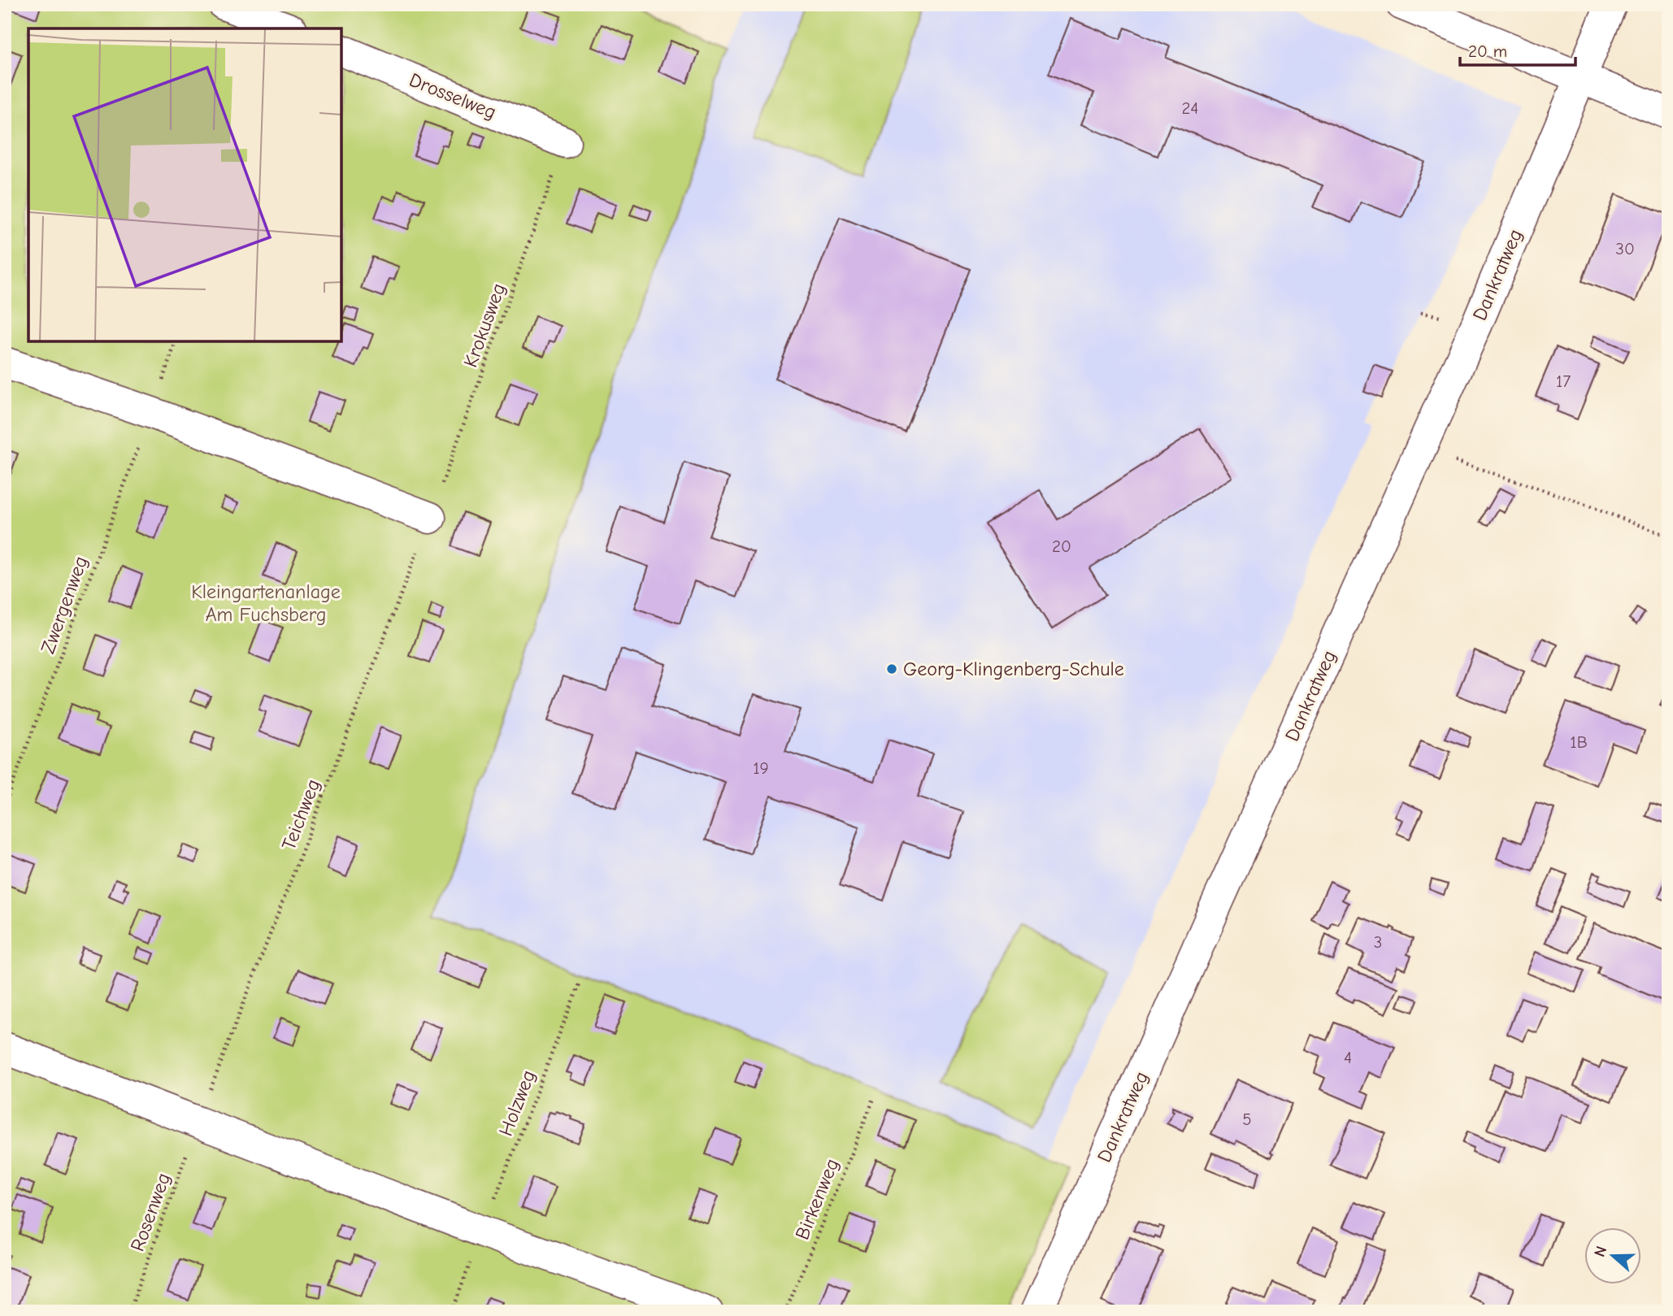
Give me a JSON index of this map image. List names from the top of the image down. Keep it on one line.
{"streets":{"street":["Drosselweg","Dankratweg"],"path":["Krokusweg","Zwergenweg","Teichweg","Holzweg","Birkenweg","Rosenweg"]},"crossings":[["Drosselweg","Krokusweg"],["Krokusweg","Teichweg"],["Teichweg","Rosenweg"]],"parks":["Kleingartenanlage Am Fuchsberg"],"places":["Georg-Klingenberg-Schule"],"house_numbers":["24","30","17","20","1B","19","3","4","5"],"scale_bar":"20 m","north":"left"}
